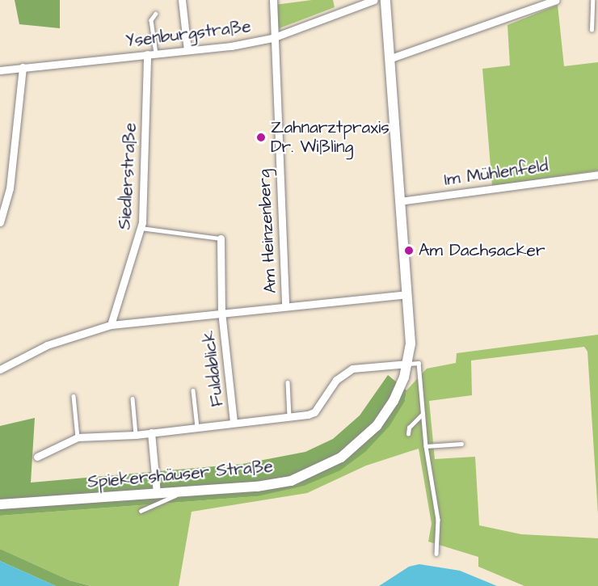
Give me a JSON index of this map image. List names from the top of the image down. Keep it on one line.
{"streets":{"street":["Ysenburgstraße","Im Mühlenfeld","Siedlerstraße","Am Heinzenberg","Fuldablick","Spiekershäuser Straße"]},"crossings":[["Ysenburgstraße","Siedlerstraße"],["Ysenburgstraße","Am Heinzenberg"],["Im Mühlenfeld","Spiekershäuser Straße"],["Fuldablick","Spiekershäuser Straße"]],"places":["Zahnarztpraxis Dr. Wißling","Am Dachsacker"]}
